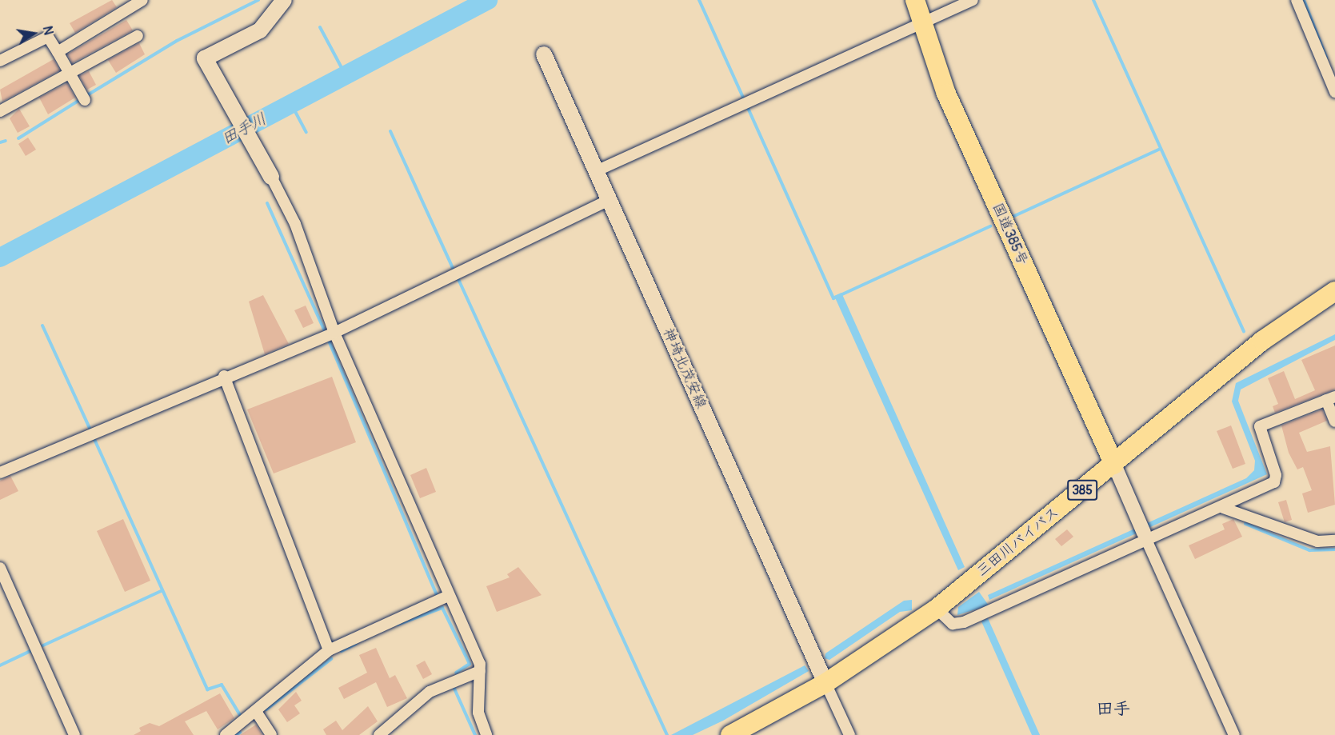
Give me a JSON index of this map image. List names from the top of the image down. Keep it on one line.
{"streets":{"highway":["国道385号","385","三田川バイパス"],"main road":["神埼北茂安線"]},"crossings":[["国道385号","三田川バイパス"],["神埼北茂安線","三田川バイパス"]],"districts":["田手"],"water":["田手川"],"north":"right"}
